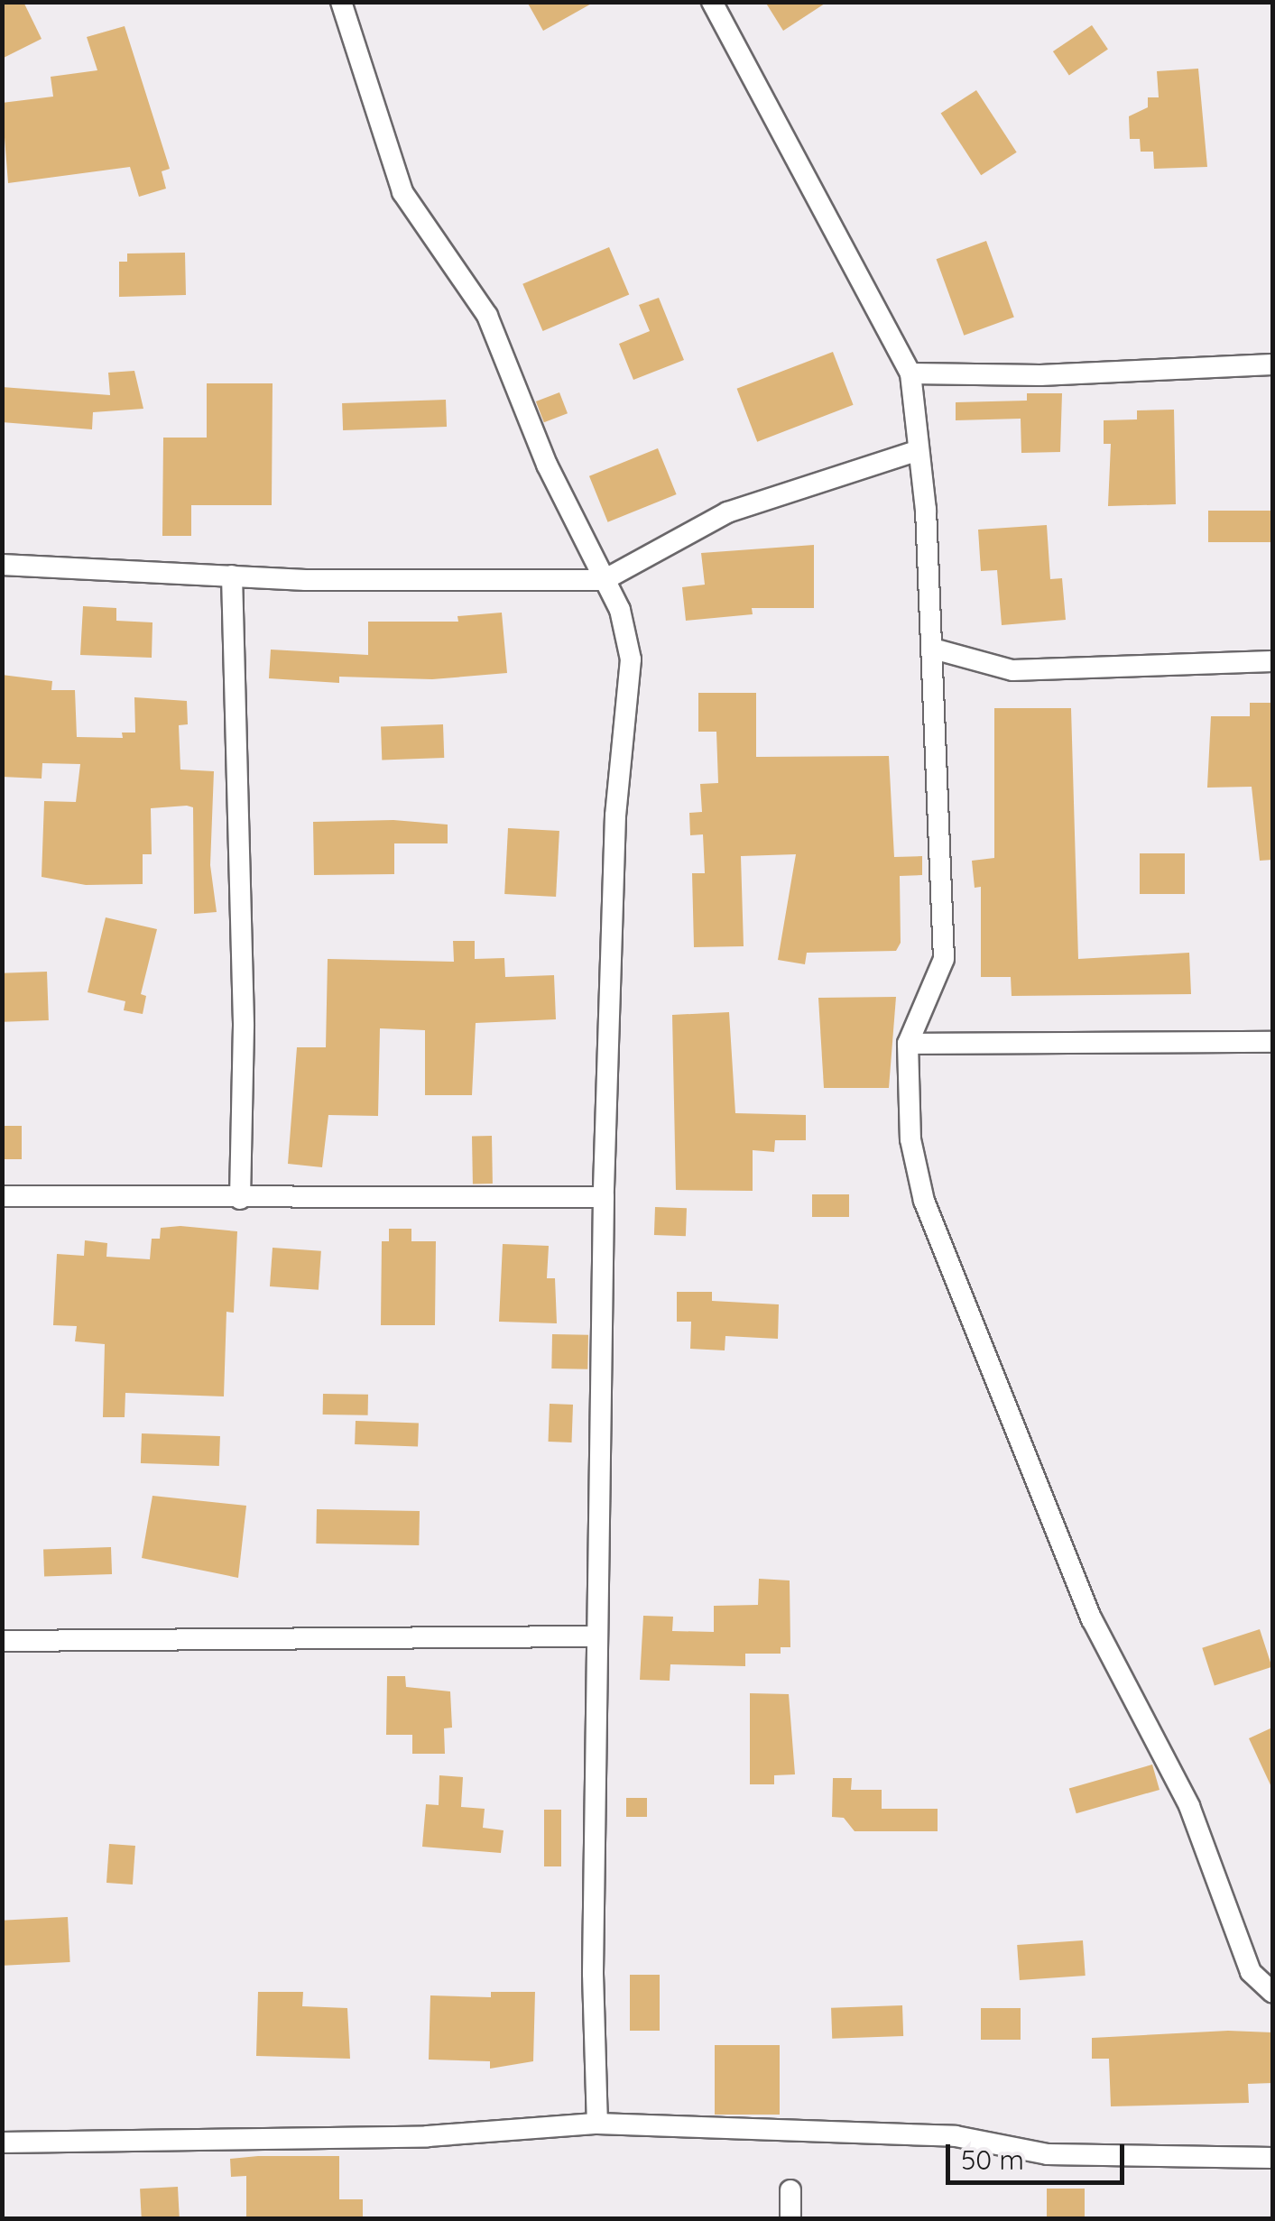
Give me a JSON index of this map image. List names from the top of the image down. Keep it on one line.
{"scale_bar":"50 m"}
